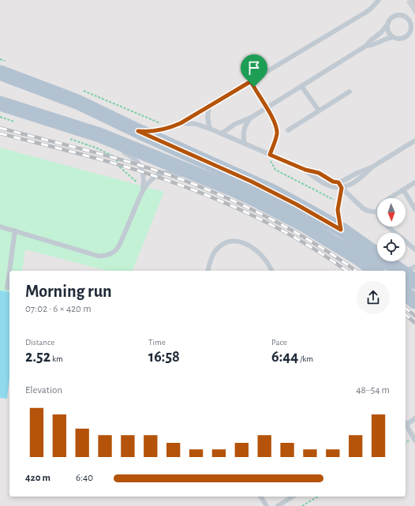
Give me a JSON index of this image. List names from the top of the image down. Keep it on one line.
{"north":"bottom","page":{"heading":["Morning run","07:02 · 6 × 420 m"],"stats":[["Distance","2.52 km"],["Time","16:58"],["Pace","6:44 /km"]],"chart":["Elevation","48–54 m"],"list":[{"name":"420 m","note":"6:40"}]}}
